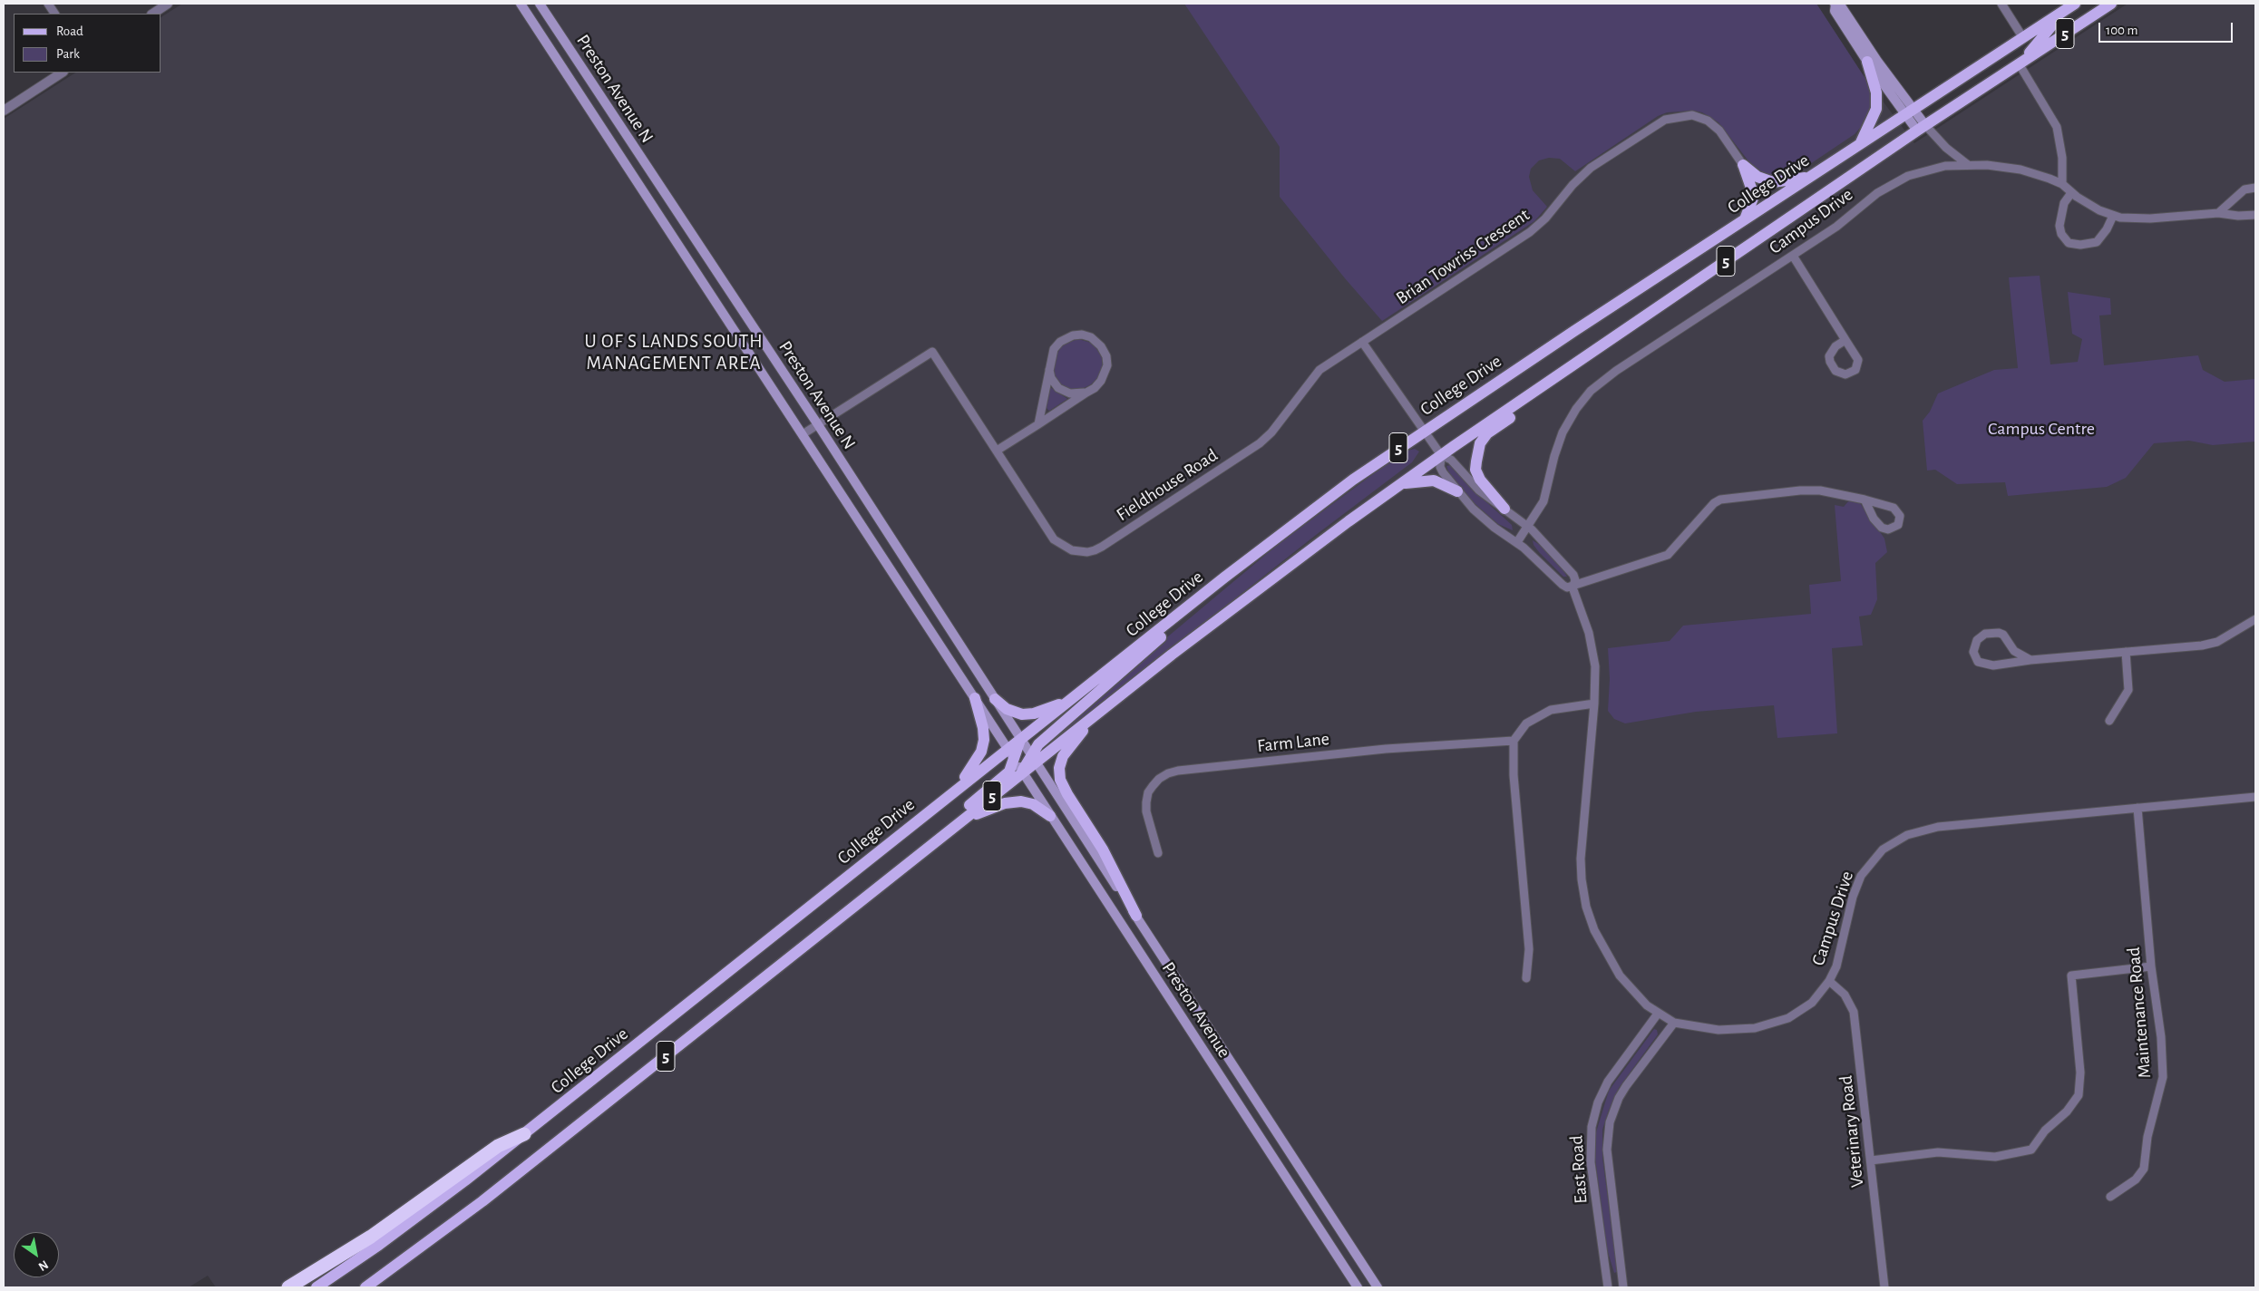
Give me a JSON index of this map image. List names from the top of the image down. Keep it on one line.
{"streets":{"main road":["5","Preston Avenue N","College Drive","Preston Avenue"],"street":["Campus Drive","Brian Towriss Crescent","Fieldhouse Road","Farm Lane","Maintenance Road","Veterinary Road","East Road"]},"crossings":[["5","Preston Avenue N"],["5","Campus Drive"],["5","Preston Avenue"],["Preston Avenue N","College Drive"],["Preston Avenue N","Fieldhouse Road"],["Preston Avenue N","Preston Avenue"],["College Drive","Campus Drive"],["College Drive","Preston Avenue"],["Campus Drive","Maintenance Road"],["Campus Drive","Veterinary Road"],["Campus Drive","East Road"],["Brian Towriss Crescent","Fieldhouse Road"]],"districts":["U OF S LANDS SOUTH MANAGEMENT AREA"],"parks":["Campus Centre"],"legend":["Road","Park"],"scale_bar":"100 m","north":"bottom right"}
